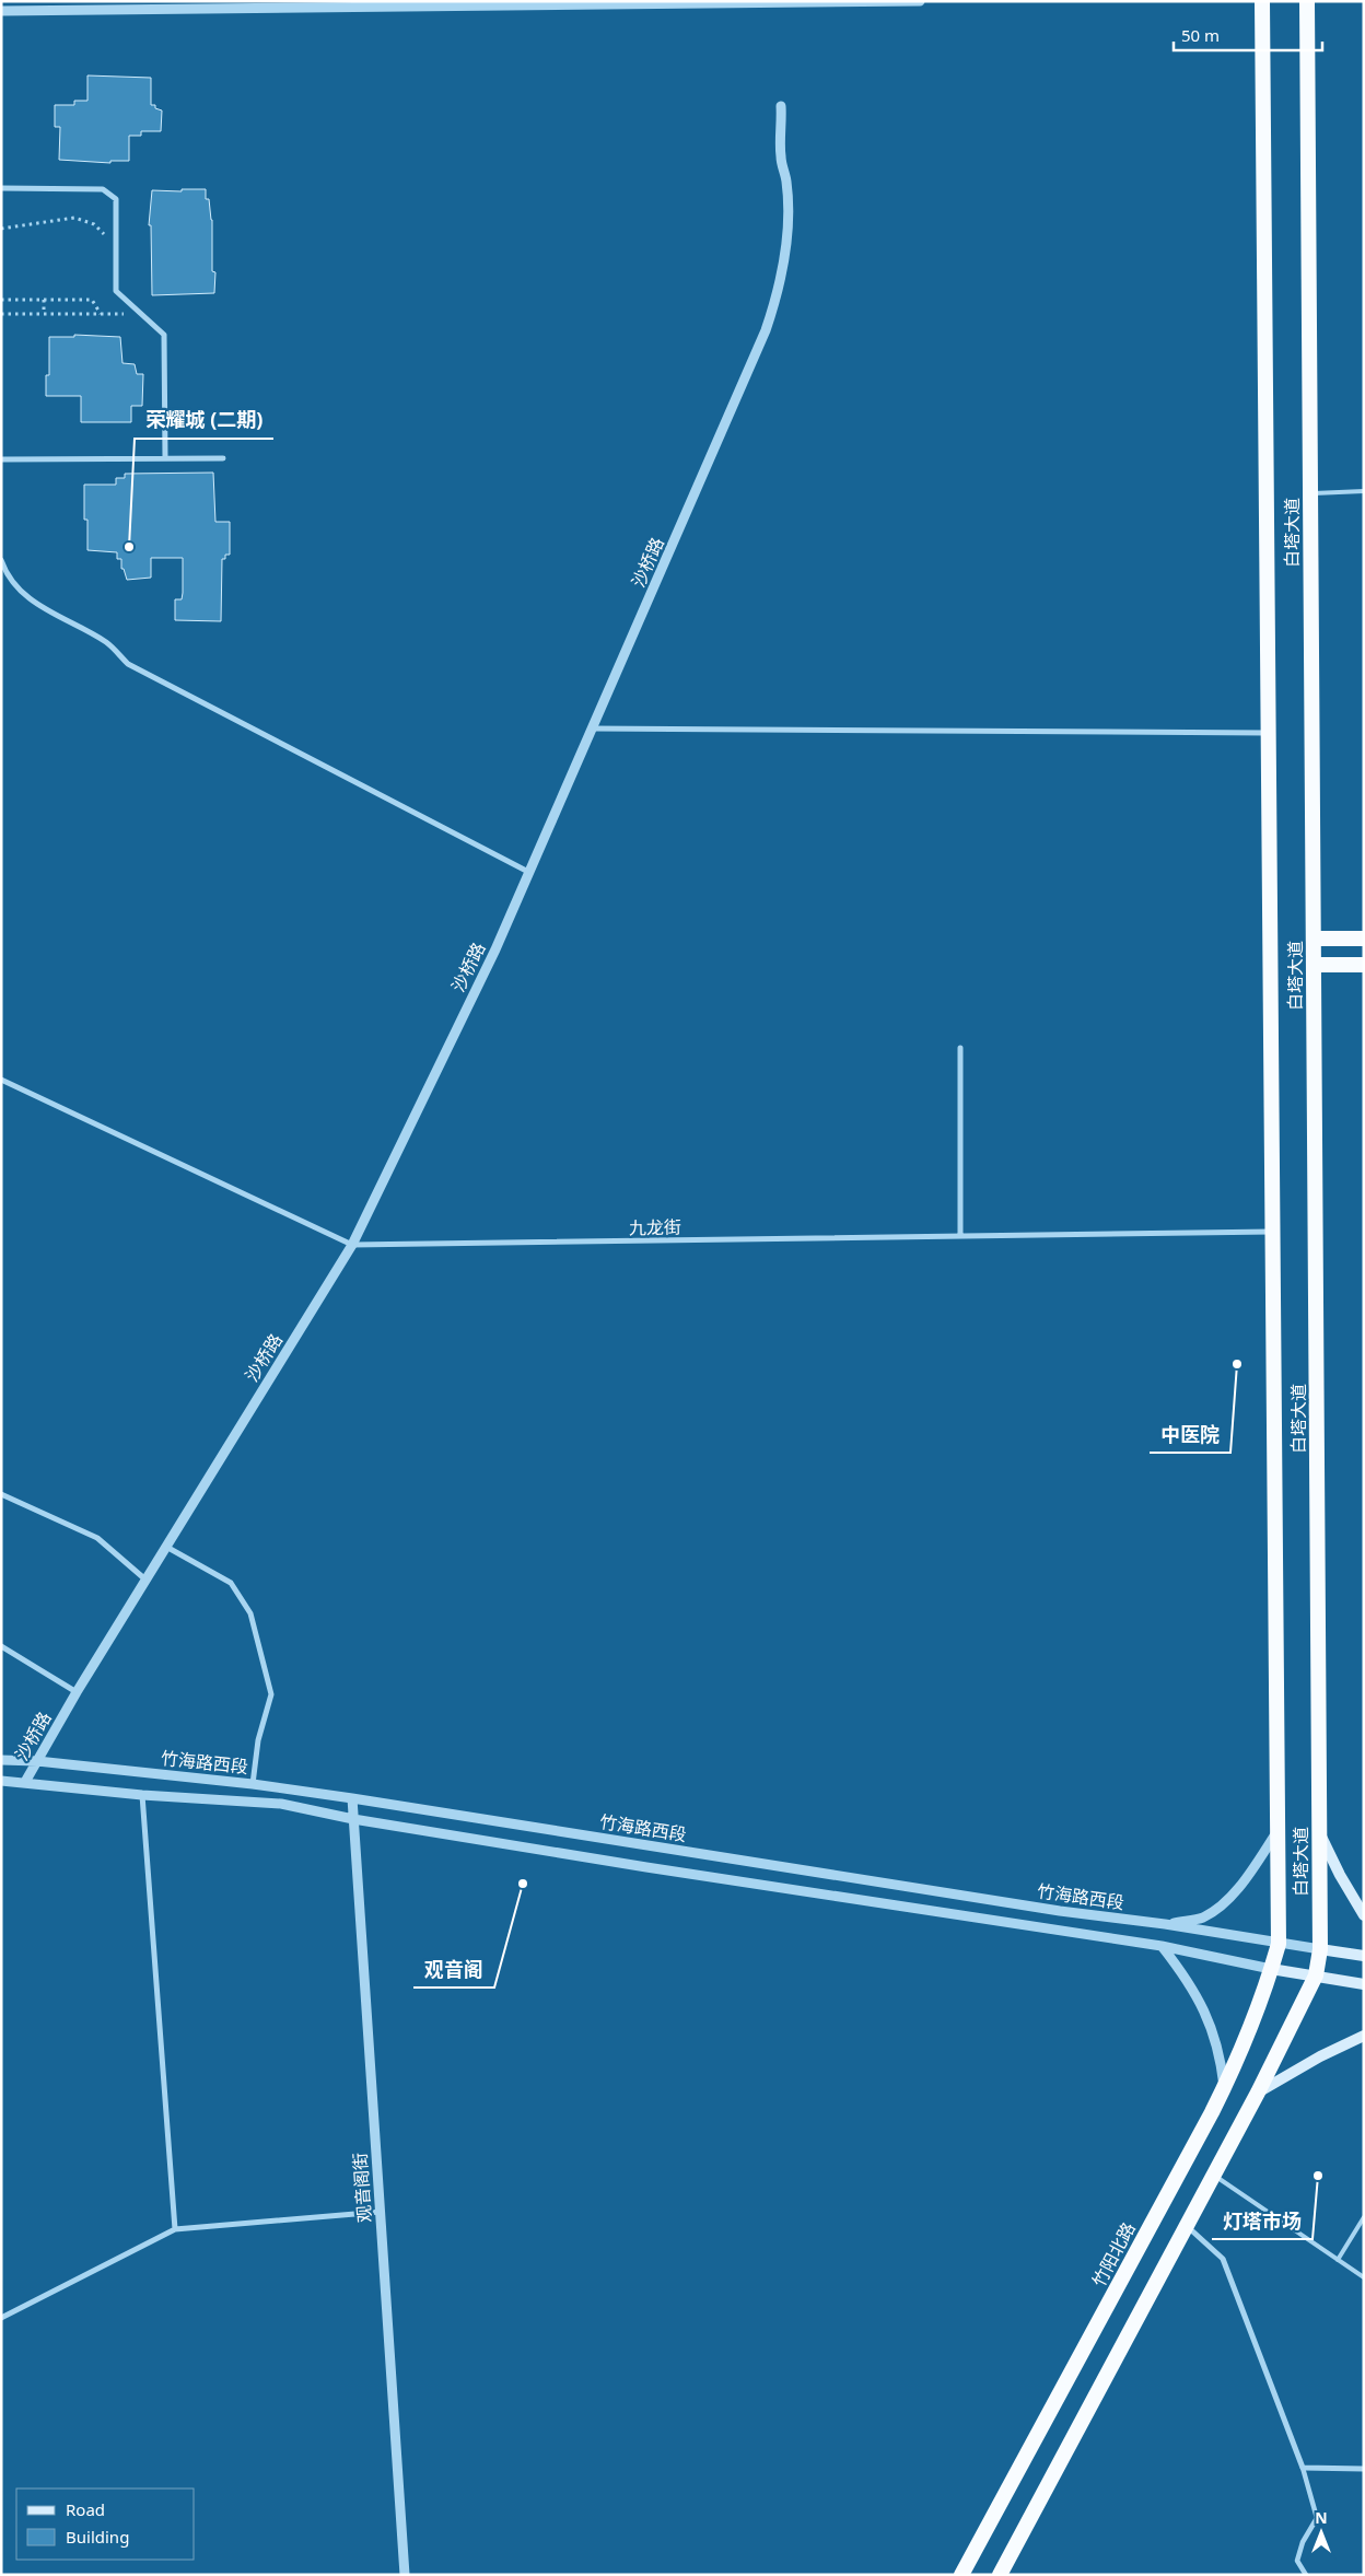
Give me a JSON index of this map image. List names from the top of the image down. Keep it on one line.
{"streets":{"highway":["白塔大道","竹阳北路"],"street":["沙桥路","九龙街","竹海路西段","观音阁街"]},"crossings":[["白塔大道","九龙街"],["白塔大道","竹海路西段"],["白塔大道","竹阳北路"],["沙桥路","九龙街"],["沙桥路","竹海路西段"],["竹海路西段","观音阁街"],["竹海路西段","竹阳北路"]],"places":["荣耀城 (二期)","中医院","观音阁","灯塔市场"],"legend":["Road","Building"],"scale_bar":"50 m","north":"top"}
